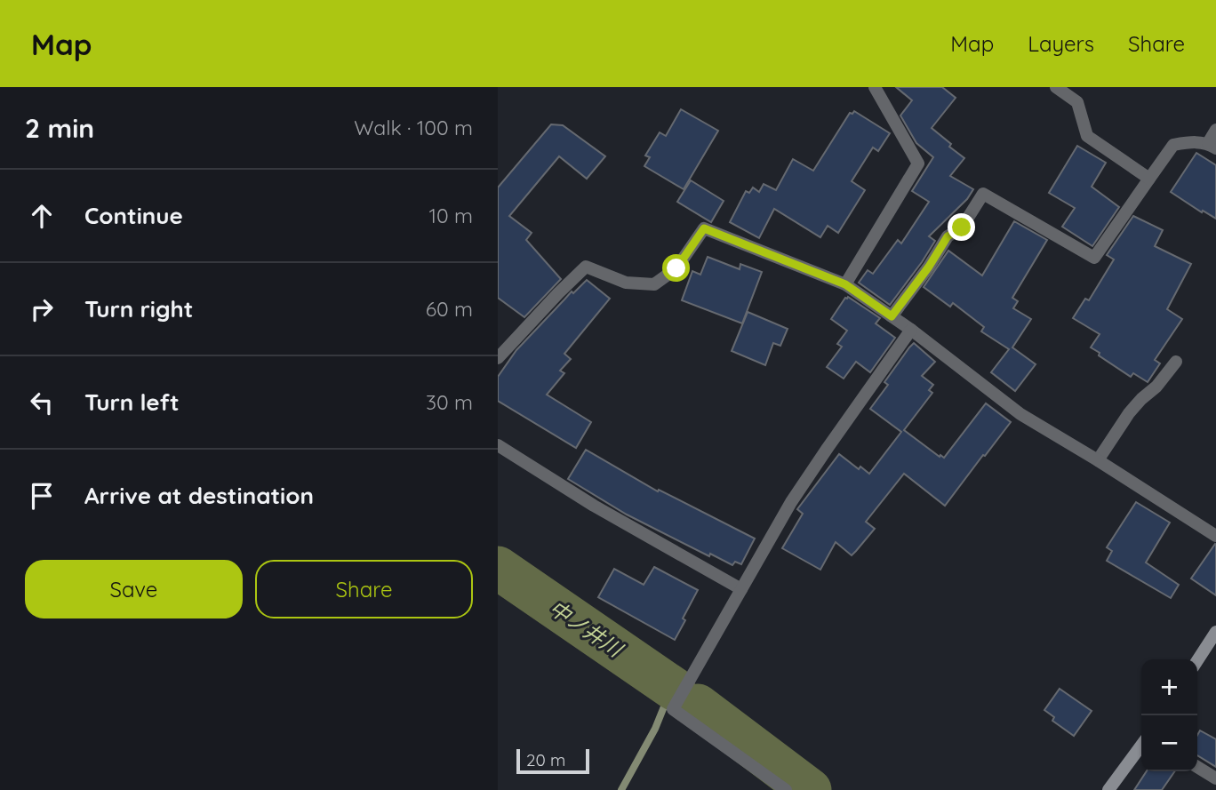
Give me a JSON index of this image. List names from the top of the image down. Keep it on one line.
{"water":["中ノ井川"],"scale_bar":"20 m","page":{"header":"Map","nav":["Map","Layers","Share"],"heading":["2 min","Walk · 100 m"],"list":[["Continue","10 m"],["Turn right","60 m"],["Turn left","30 m"],"Arrive at destination"],"buttons":["Save","Share"],"map_buttons":["+","−"],"scale":"20 m"}}
